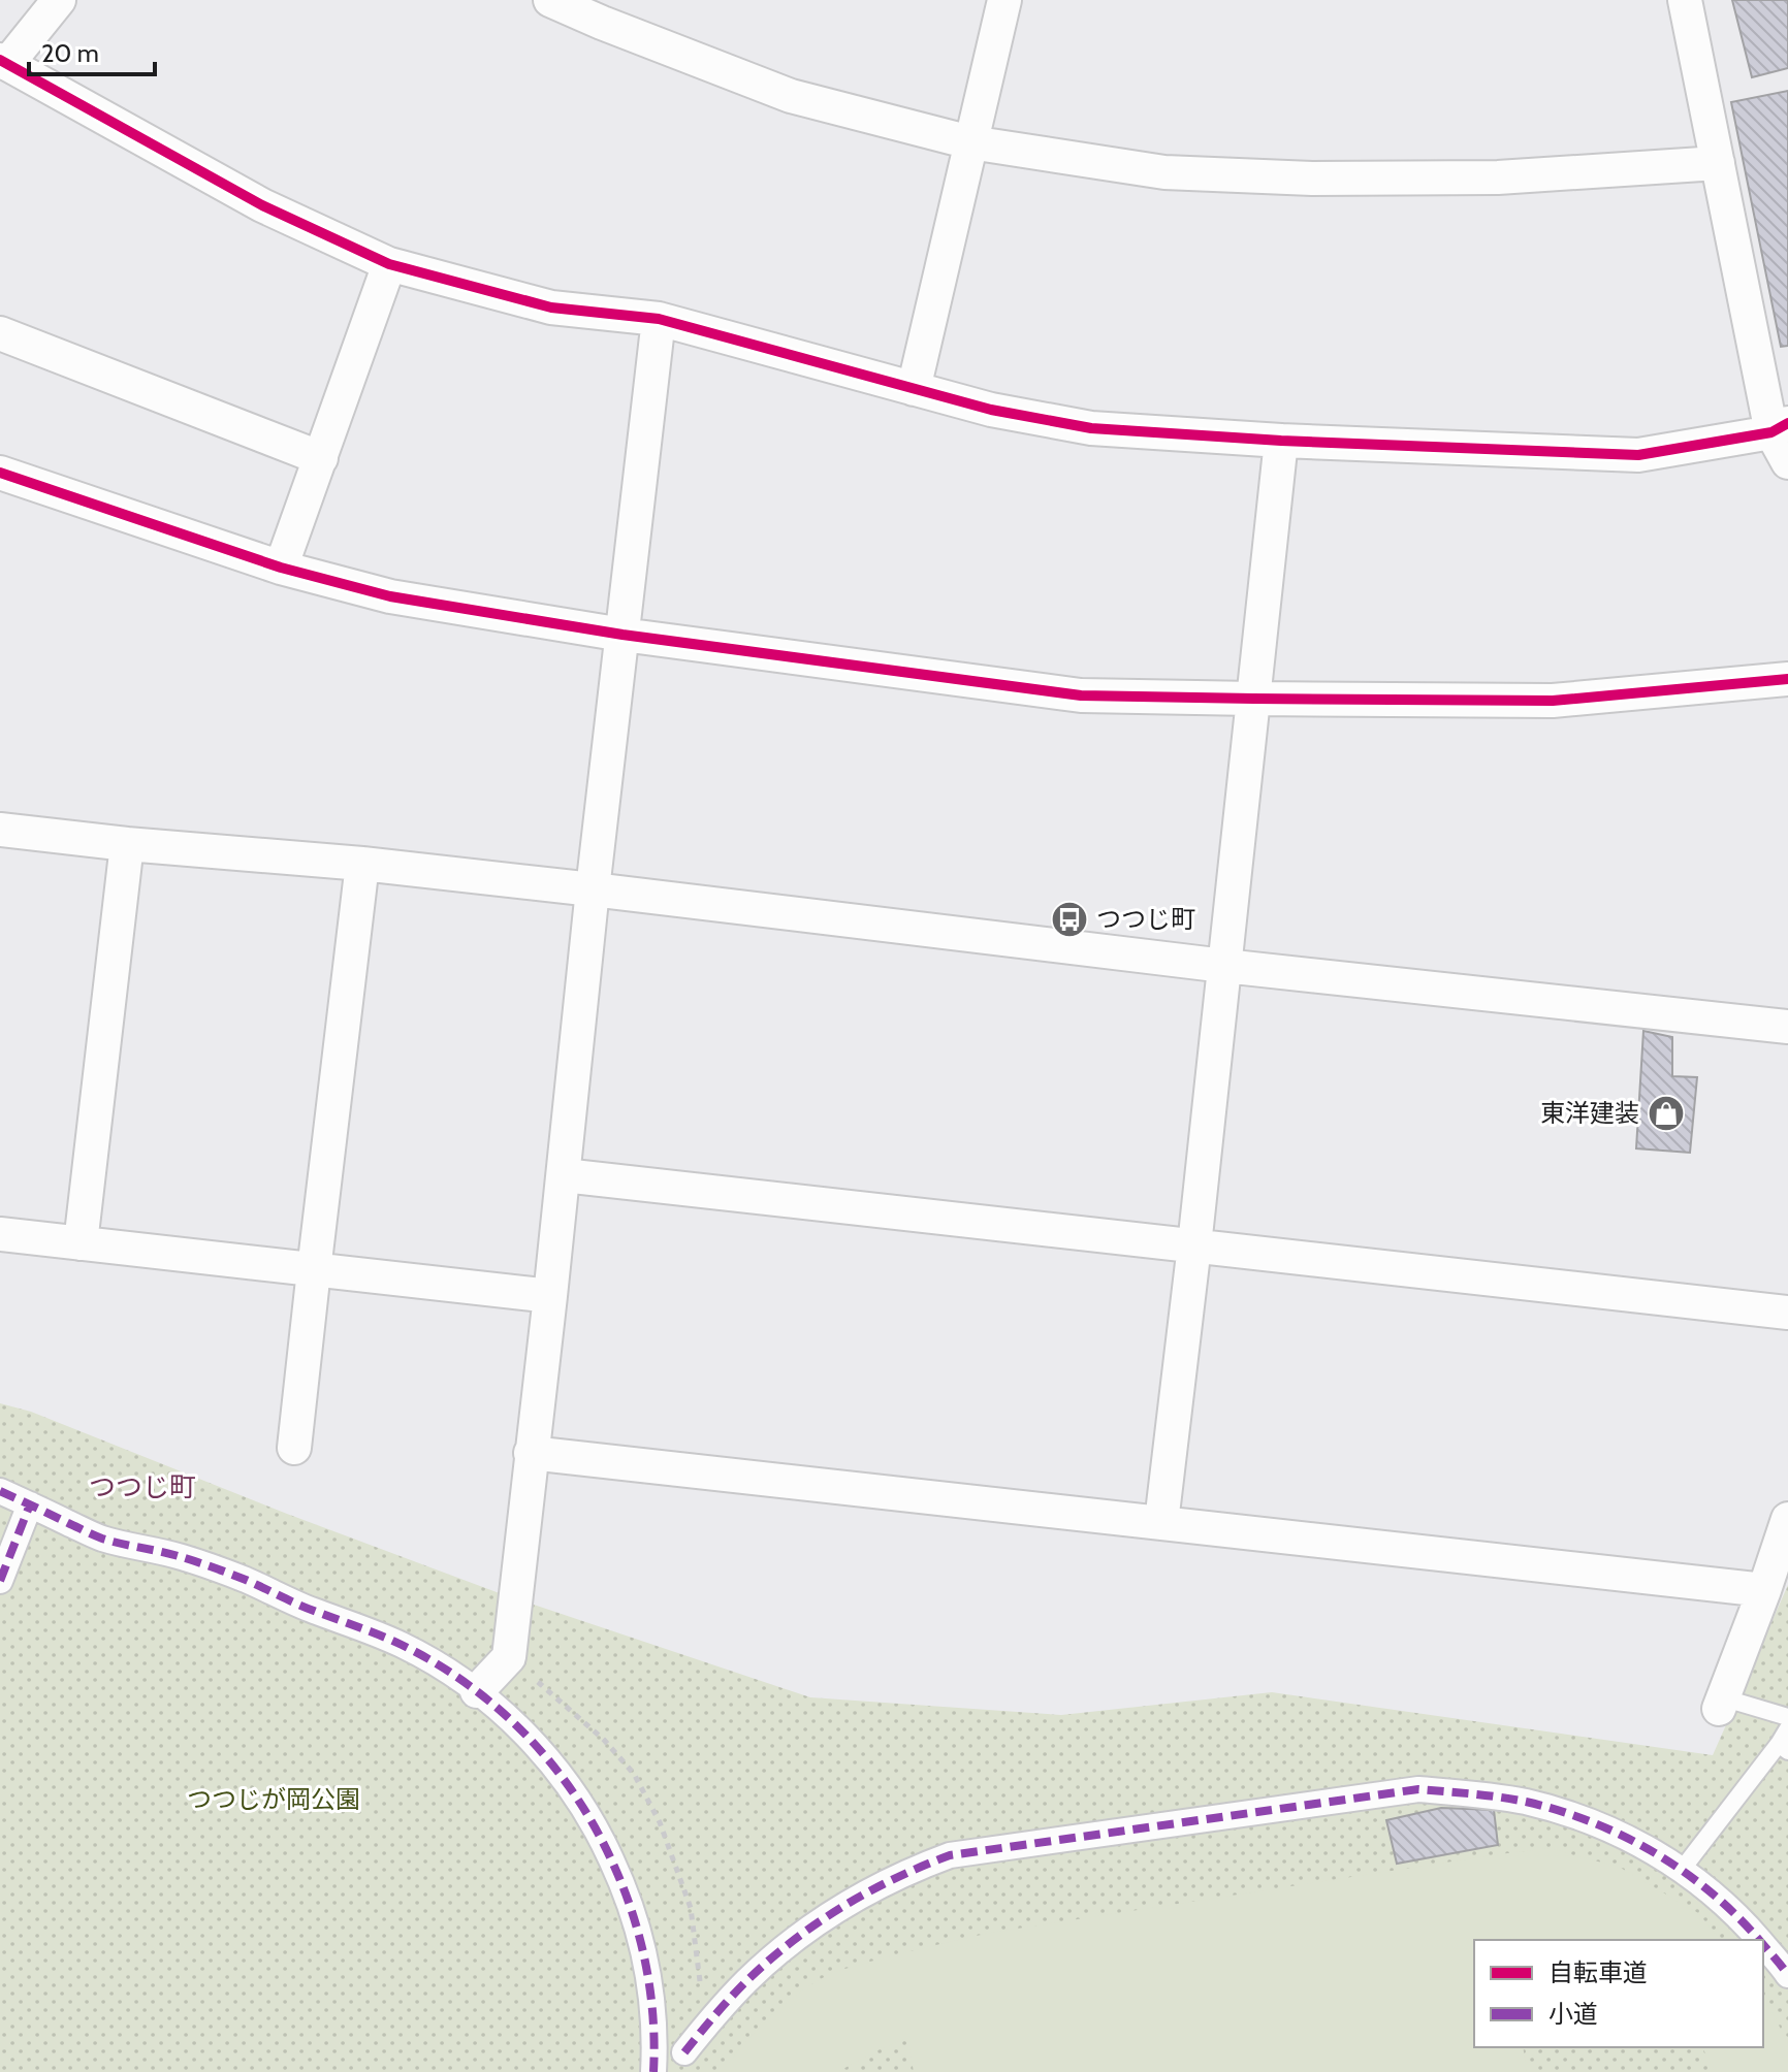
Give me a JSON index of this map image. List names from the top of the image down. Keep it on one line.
{"districts":["つつじ町"],"parks":["つつじが岡公園"],"places":{"bus stop":["つつじ町"],"shop":["東洋建装"]},"legend":["自転車道","小道"],"scale_bar":"20 m"}
